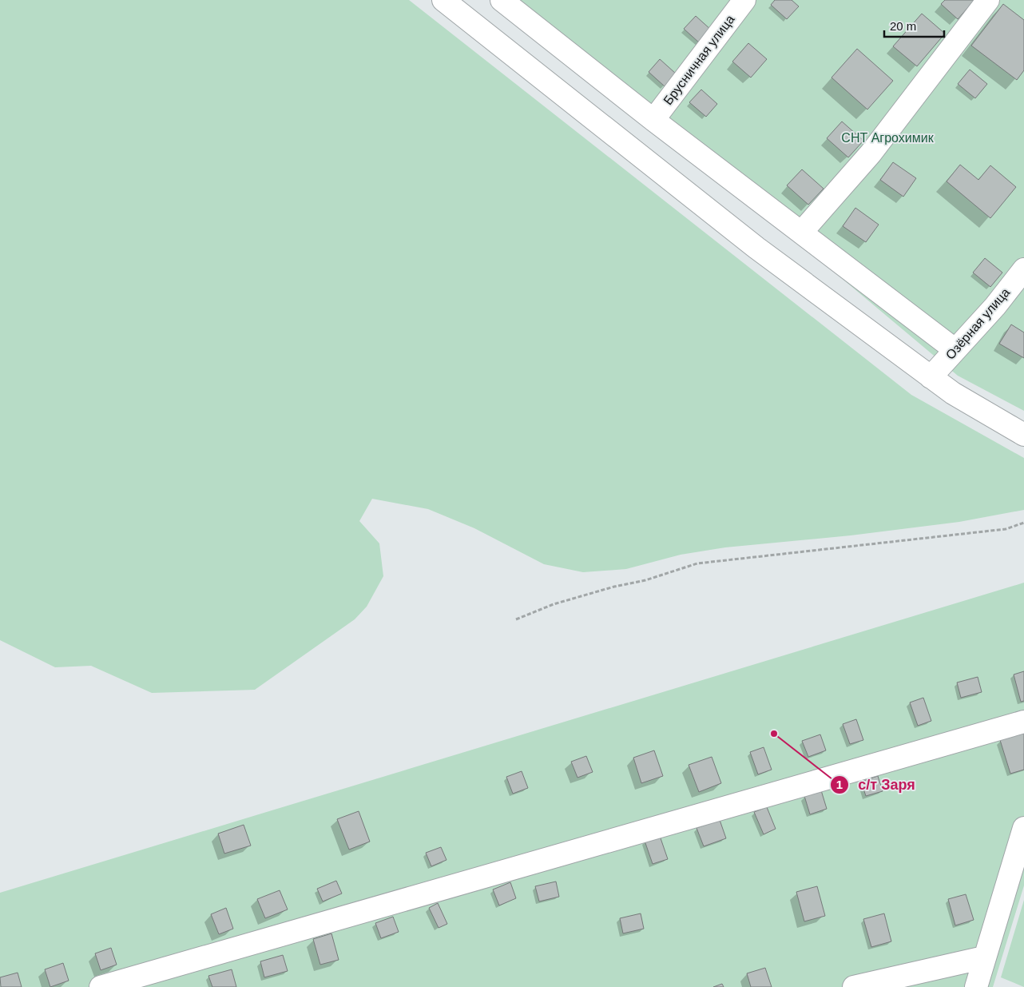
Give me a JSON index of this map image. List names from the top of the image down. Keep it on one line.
{"streets":{"street":["Брусничная улица","Озёрная улица"]},"parks":["СНТ Агрохимик"],"places":["с/т Заря"],"scale_bar":"20 m"}
